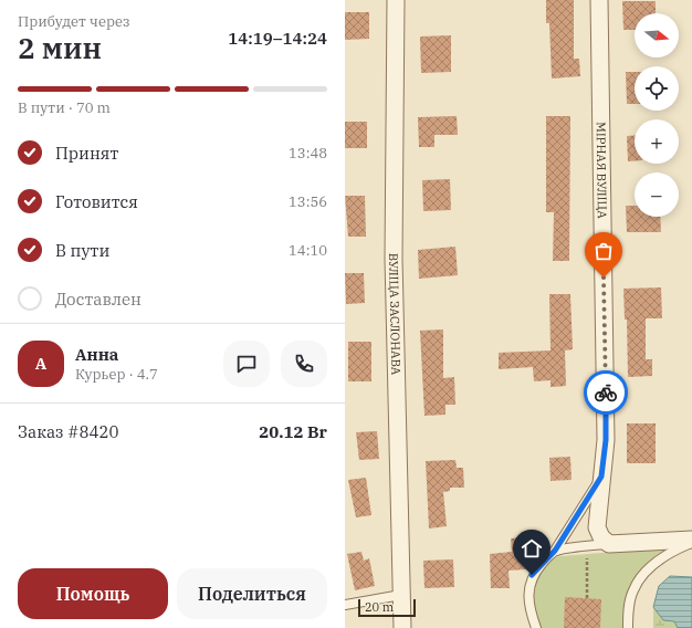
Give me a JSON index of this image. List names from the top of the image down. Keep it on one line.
{"streets":{"street":["МІРНАЯ ВУЛІЦА","ВУЛІЦА ЗАСЛОНАВА"]},"scale_bar":"20 m","north":"right","page":{"heading":["2 мин","Прибудет через","14:19–14:24"],"panel":["Анна","Курьер · 4.7","Заказ #8420","20.12 Br"],"map_buttons":["+","−"],"bar":"В пути · 70 m","list":[["Принят","13:48"],["Готовится","13:56"],["В пути","14:10"],"Доставлен"],"round":"А","buttons":["Помощь","Поделиться"],"scale":"20 m"}}
